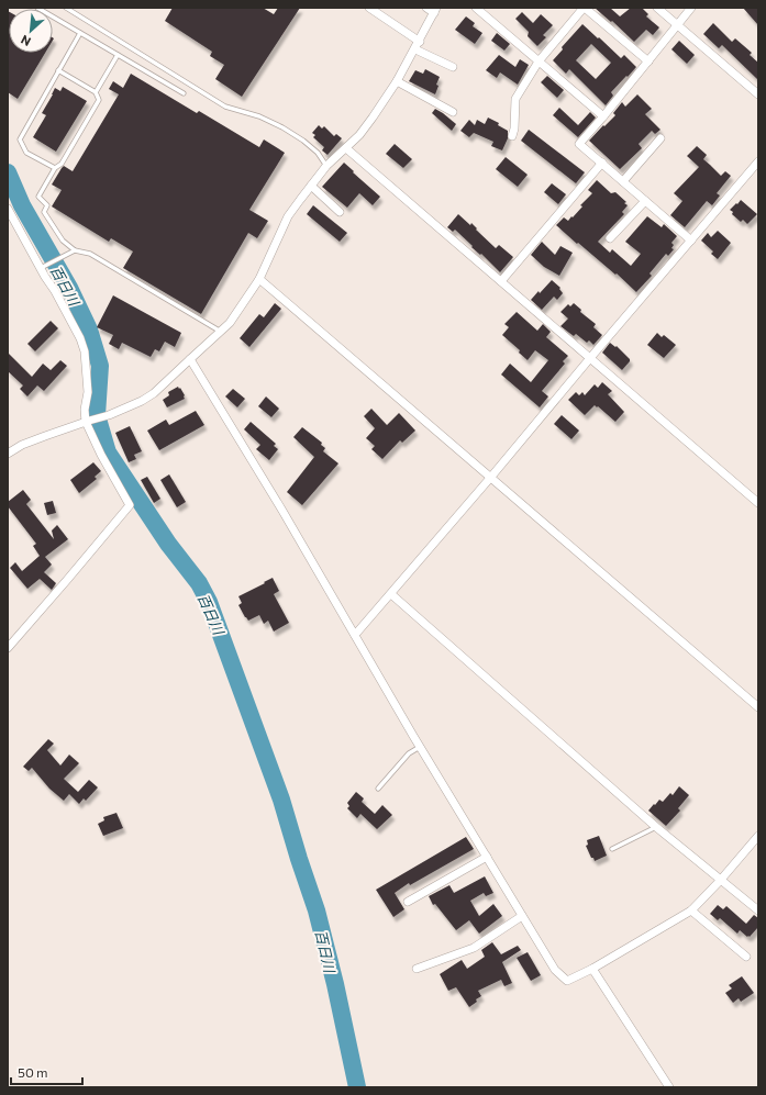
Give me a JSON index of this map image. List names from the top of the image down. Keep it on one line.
{"water":["百日川"],"scale_bar":"50 m","north":"bottom left"}
